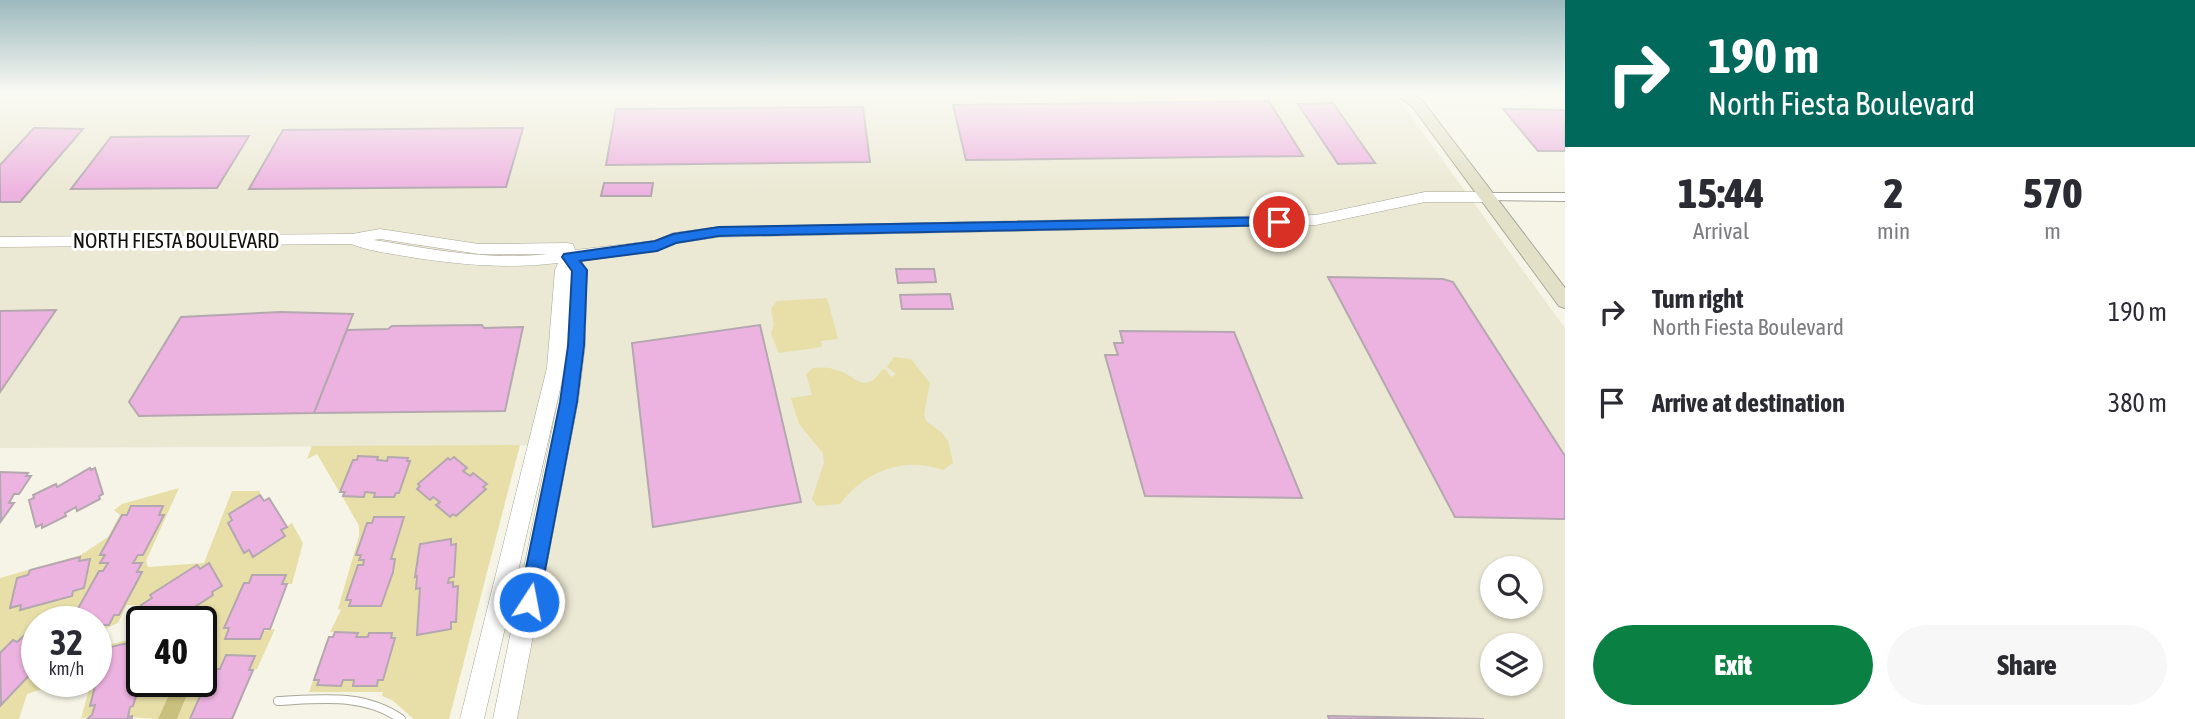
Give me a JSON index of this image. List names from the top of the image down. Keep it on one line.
{"streets":{"street":["NORTH FIESTA BOULEVARD"]},"page":{"turn":["190 m","North Fiesta Boulevard"],"eta":["15:44","Arrival","2","min","570","m"],"list":[{"name":"Turn right","note":"North Fiesta Boulevard","value":"190 m"},{"name":"Arrive at destination","value":"380 m"}],"speed":"32 km/h","limit":"40","buttons":["Exit","Share"]}}
